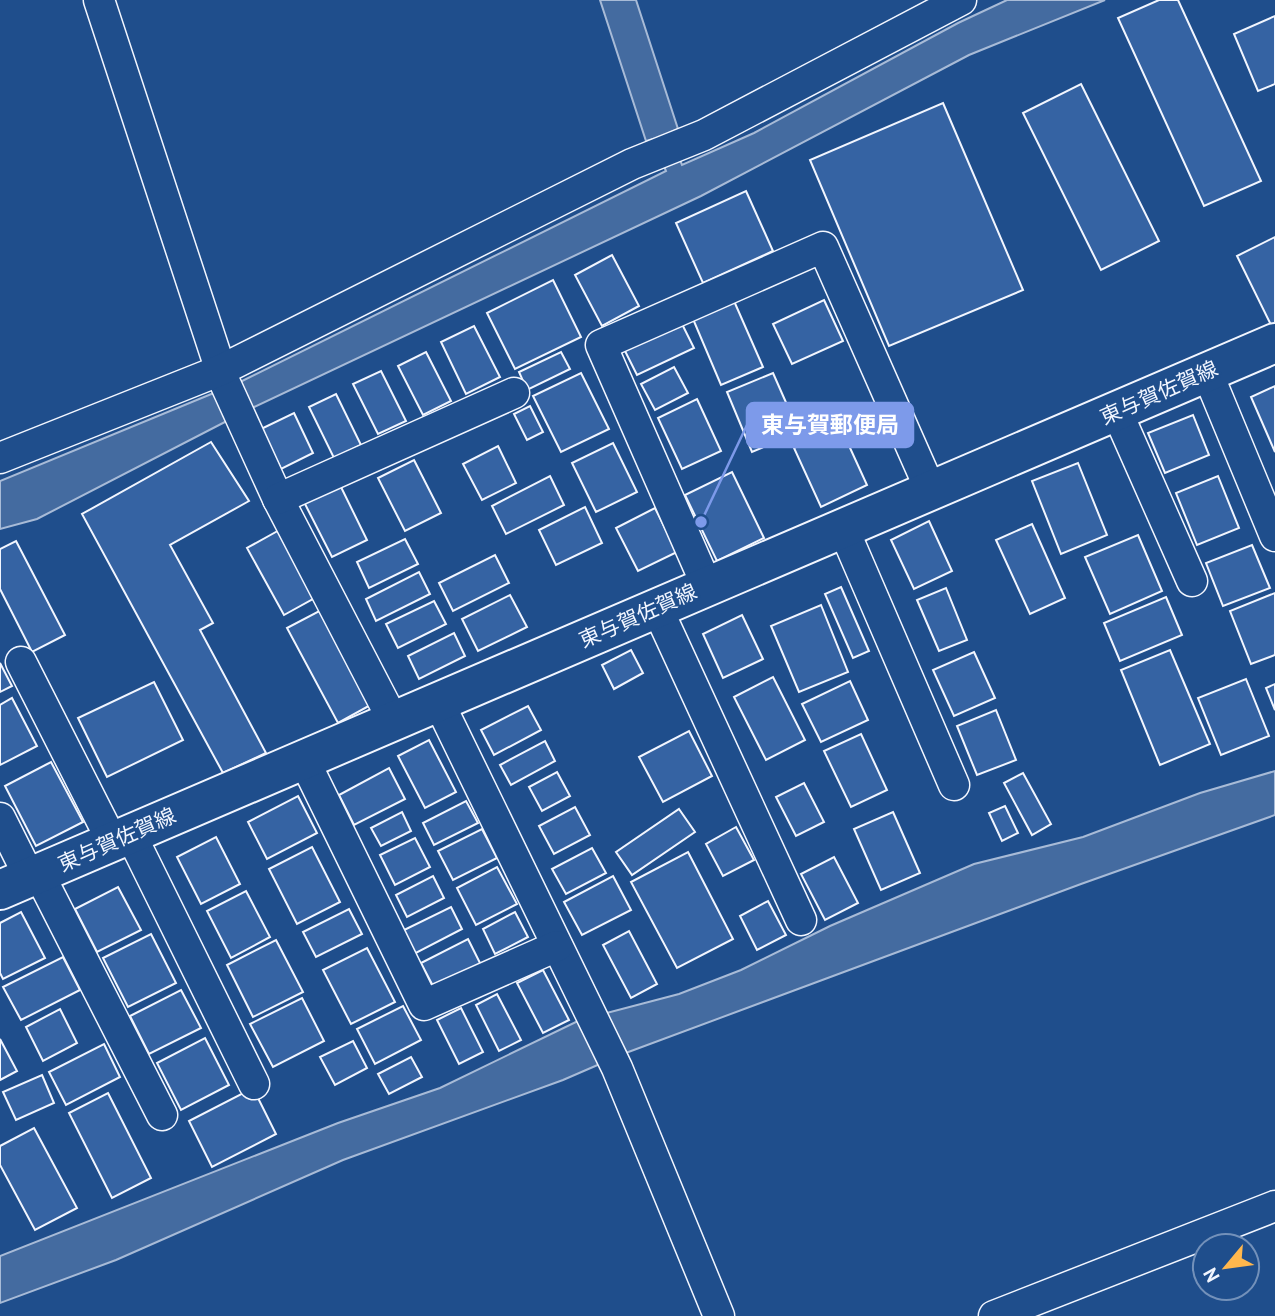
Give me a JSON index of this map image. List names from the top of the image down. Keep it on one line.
{"streets":{"main road":["東与賀佐賀線"]},"places":["東与賀郵便局"],"north":"bottom left"}
